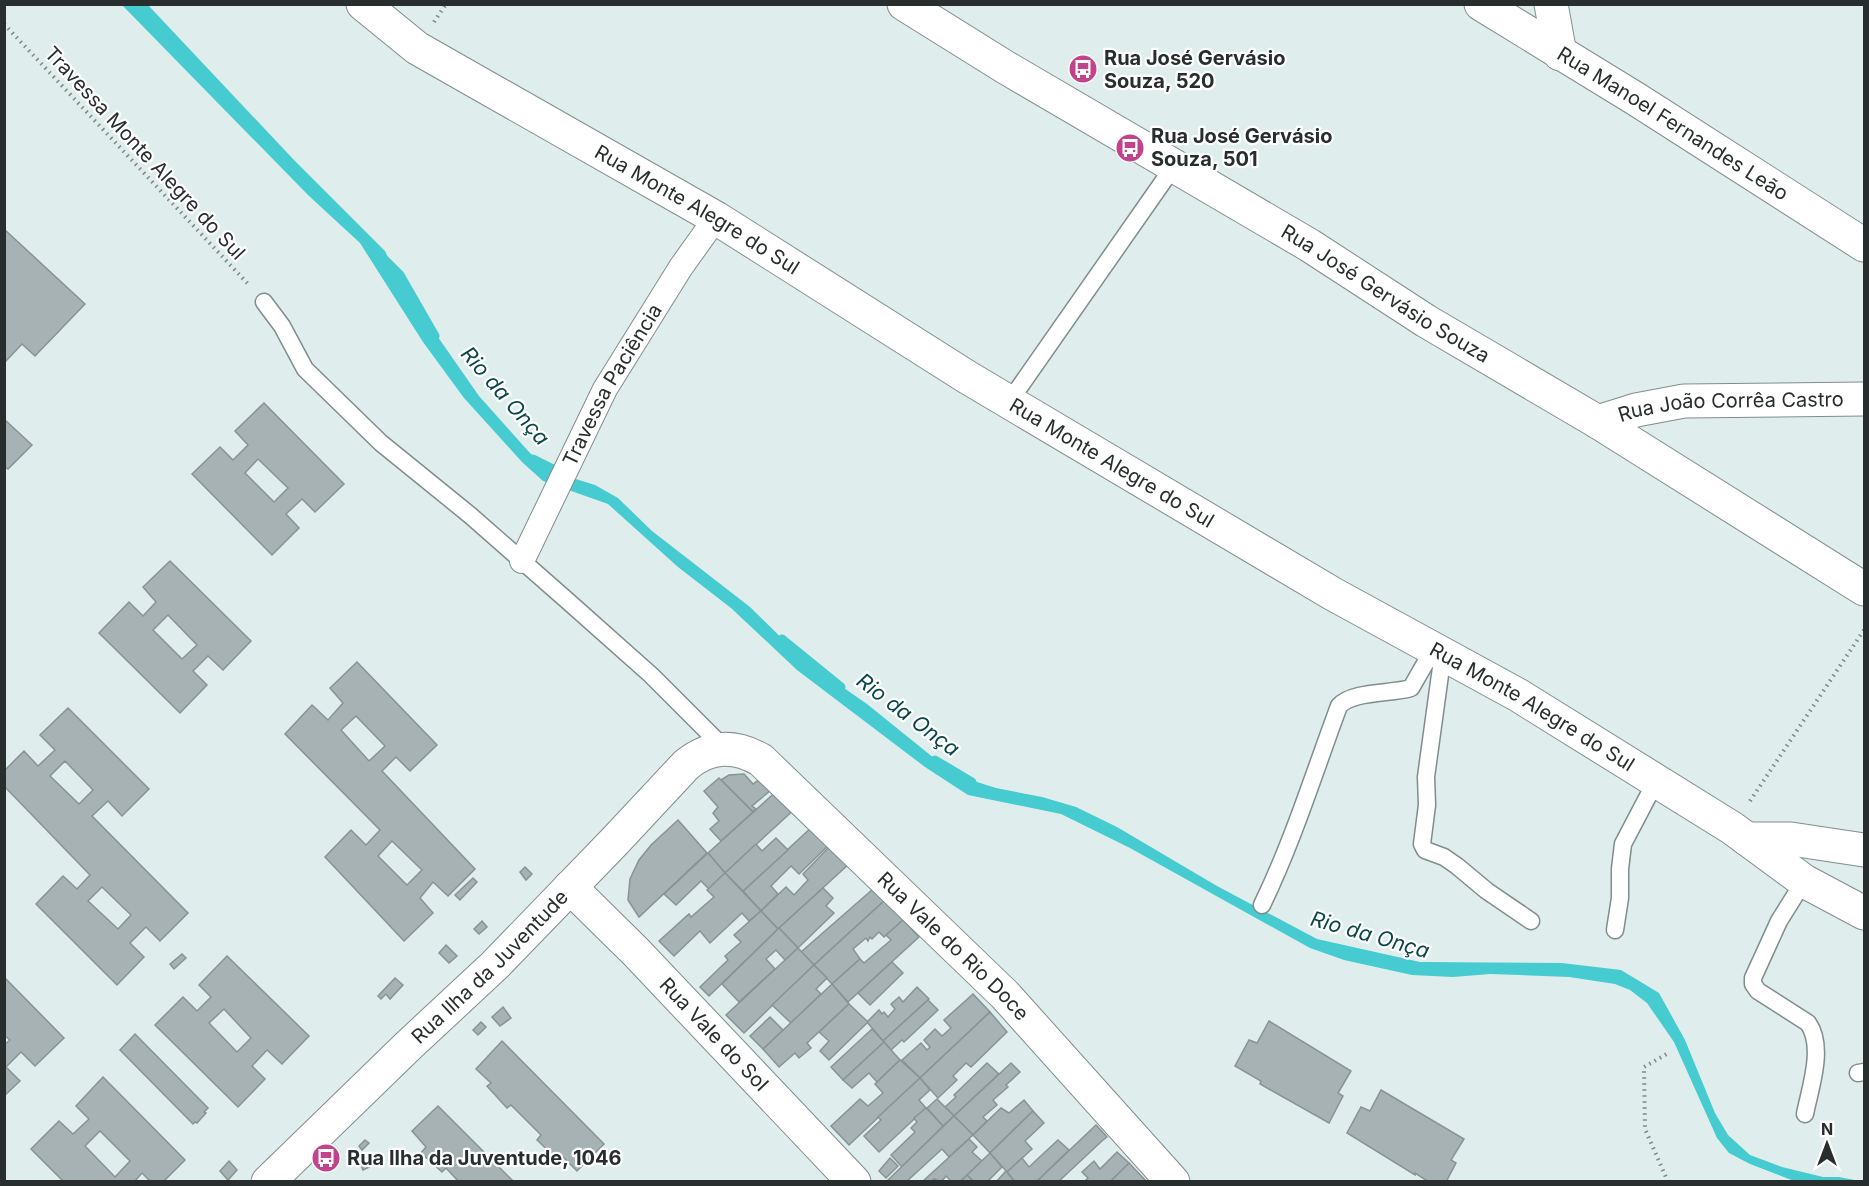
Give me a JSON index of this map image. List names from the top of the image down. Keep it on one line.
{"streets":{"street":["Rua Manoel Fernandes Leão","Rua Monte Alegre do Sul","Rua José Gervásio Souza","Travessa Paciência","Rua João Corrêa Castro","Rua Vale do Rio Doce","Rua Ilha da Juventude","Rua Vale do Sol"],"path":["Travessa Monte Alegre do Sul"]},"crossings":[["Rua Monte Alegre do Sul","Travessa Paciência"],["Rua José Gervásio Souza","Rua João Corrêa Castro"],["Rua Vale do Rio Doce","Rua Ilha da Juventude"],["Rua Ilha da Juventude","Rua Vale do Sol"]],"water":["Rio da Onça"],"places":{"bus stop":["Rua José Gervásio Souza, 520","Rua José Gervásio Souza, 501","Rua Ilha da Juventude, 1046"]},"north":"top"}
